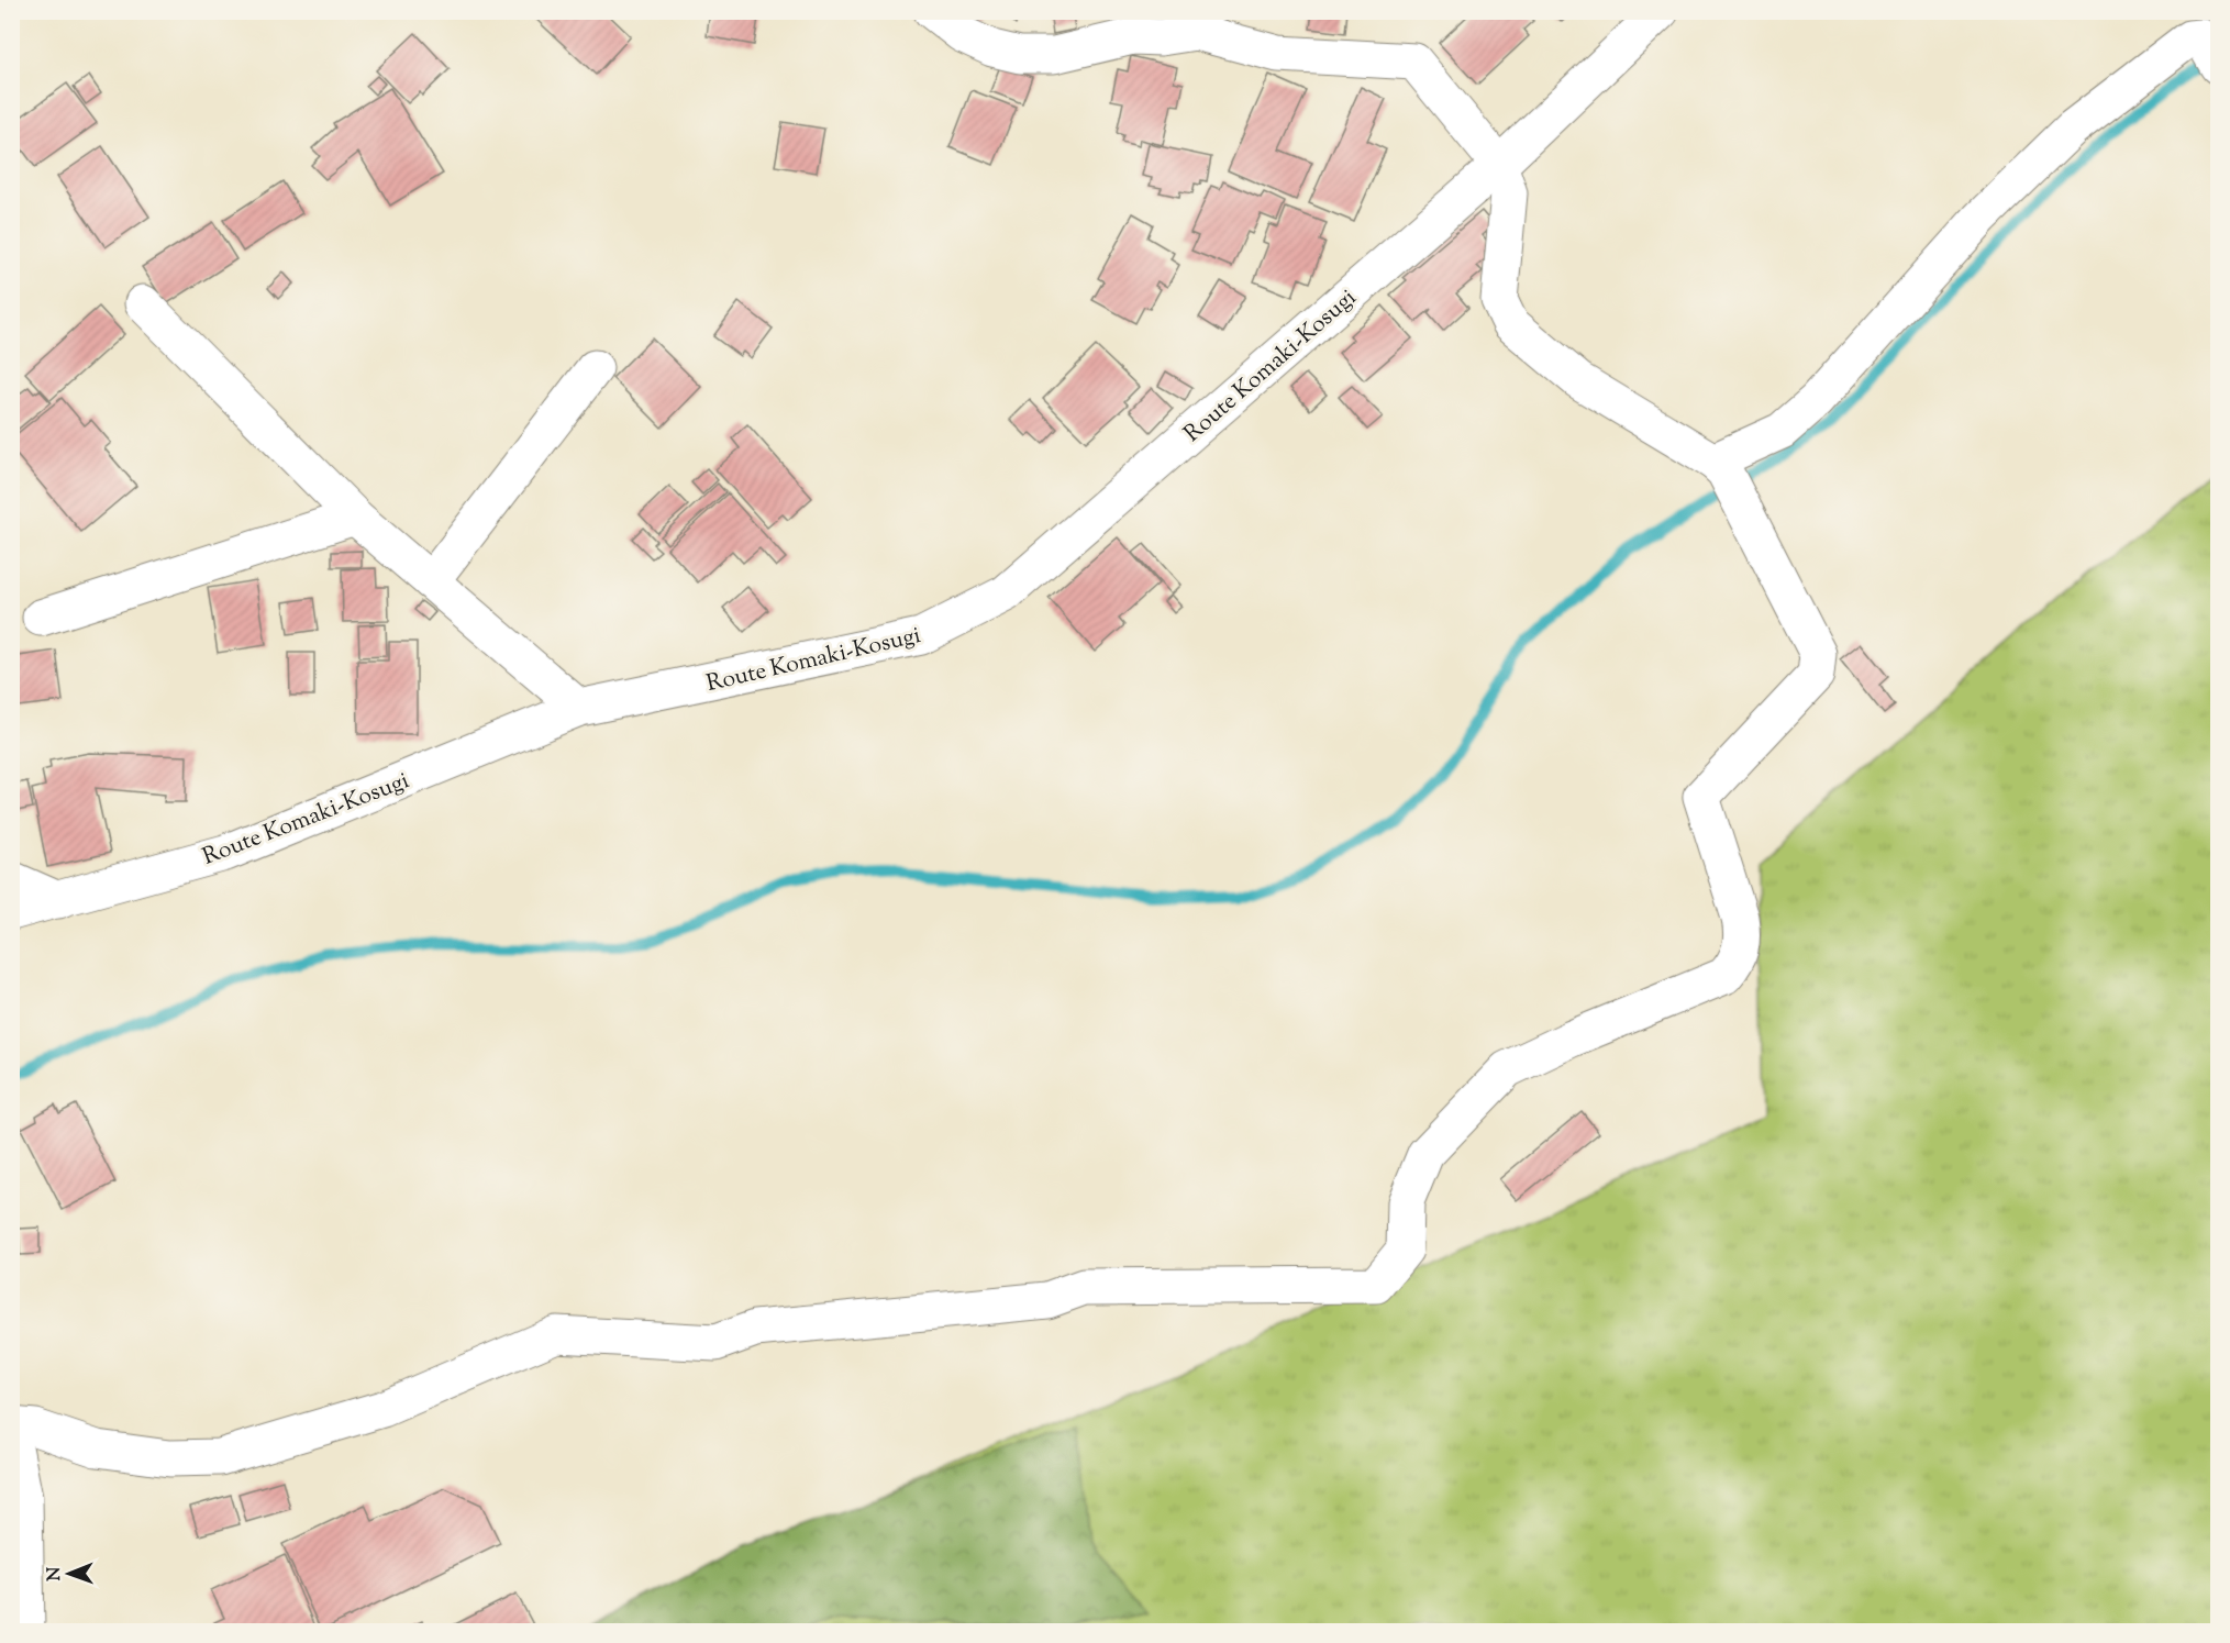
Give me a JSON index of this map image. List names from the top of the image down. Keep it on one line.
{"streets":{"street":["Route Komaki-Kosugi"]},"north":"left"}
